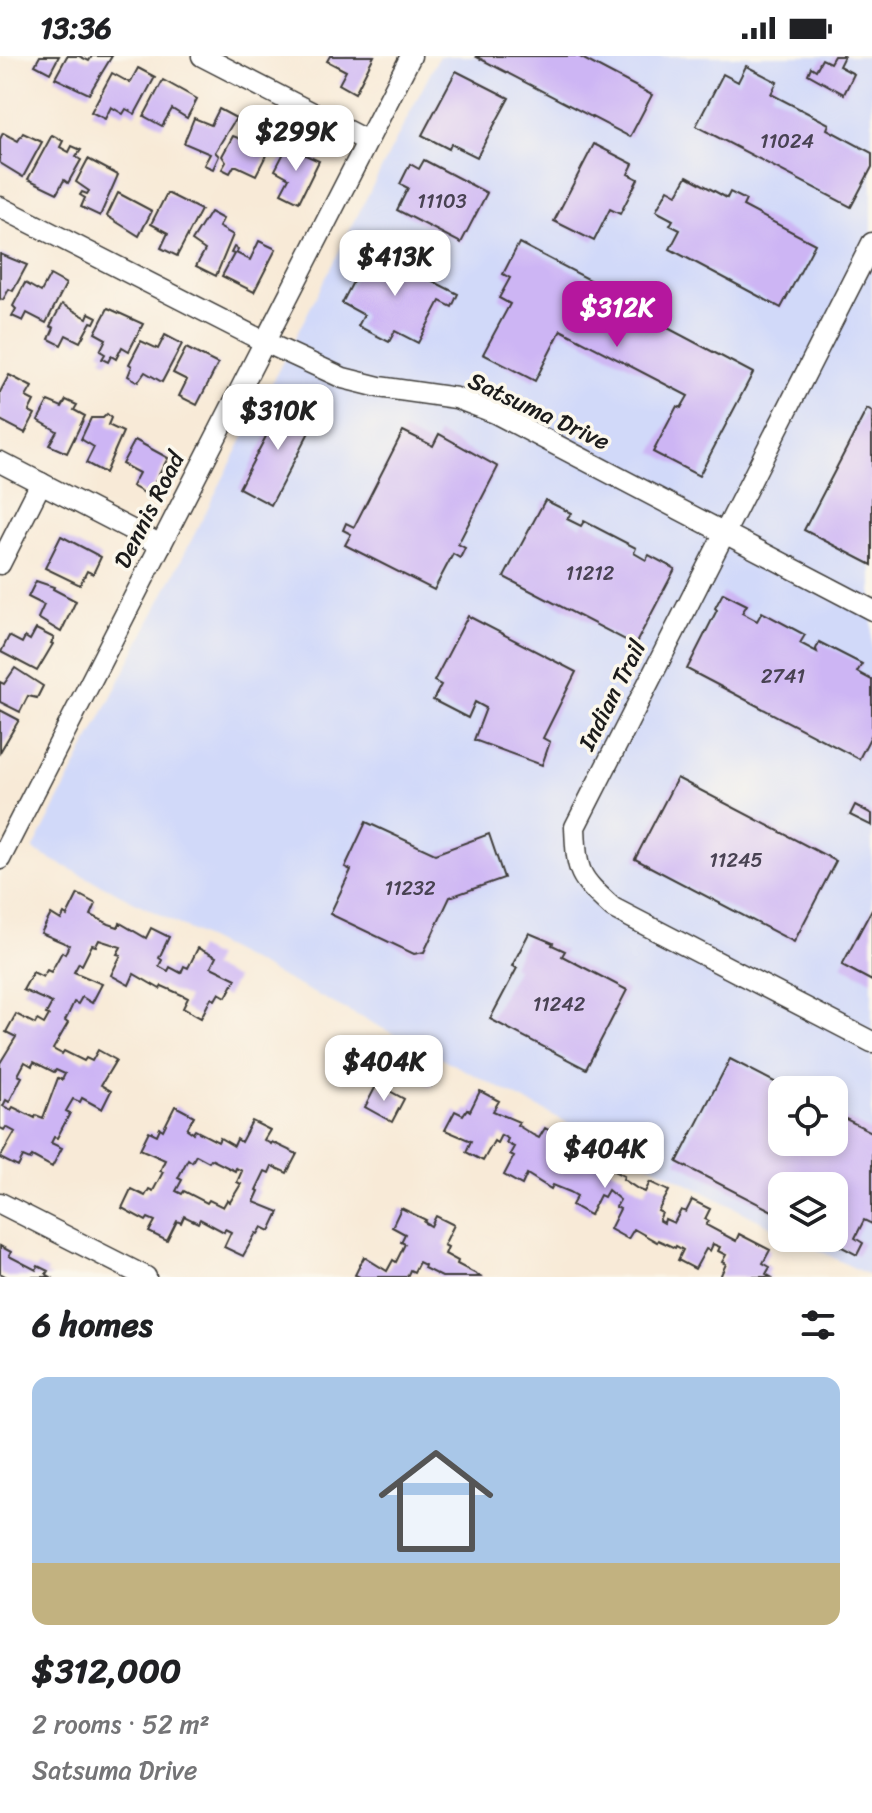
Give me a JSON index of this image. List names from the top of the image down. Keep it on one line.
{"streets":{"street":["Satsuma Drive","Dennis Road","Indian Trail"]},"crossings":[["Satsuma Drive","Dennis Road"],["Satsuma Drive","Indian Trail"]],"house_numbers":["11024","11103","11212","2741","11245","11232","11242"],"page":{"status":"13:36","price":["$299K","$413K","$312K","$310K","$404K","$404K"],"heading":"6 homes","list":[{"name":"$312,000","note":"2 rooms · 52 m² · Satsuma Drive"}]}}
